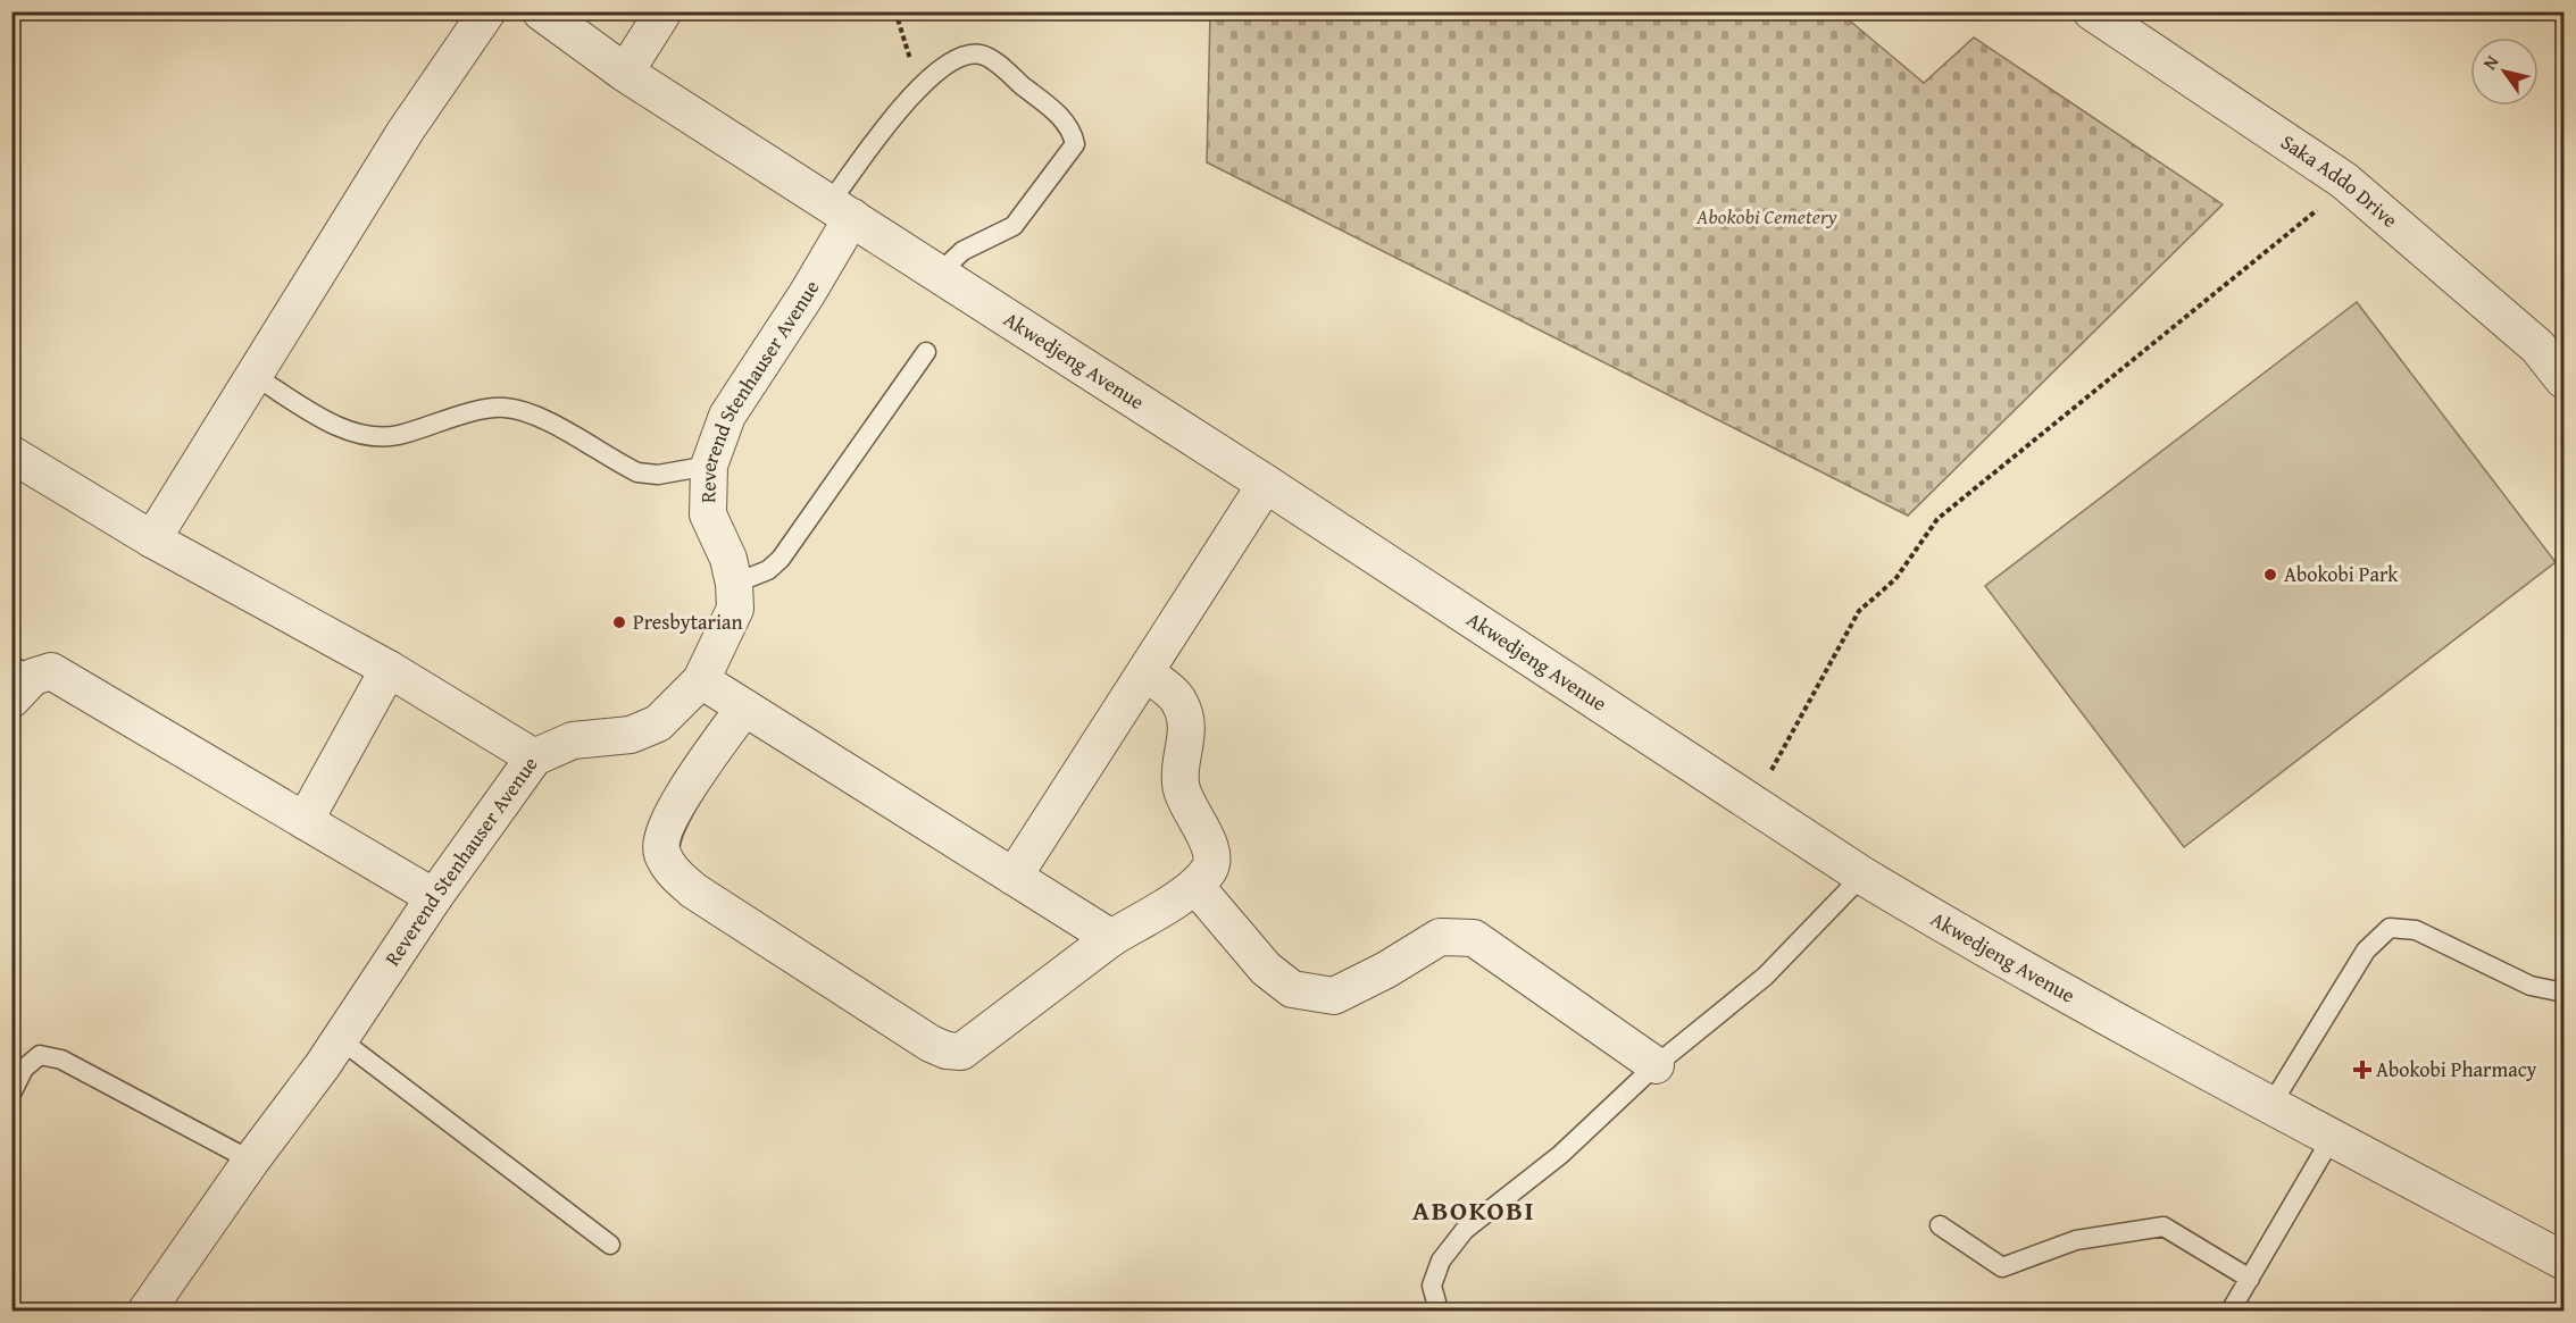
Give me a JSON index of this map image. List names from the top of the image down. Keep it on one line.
{"streets":{"street":["Saka Addo Drive","Akwedjeng Avenue","Reverend Stenhauser Avenue"]},"crossings":[["Akwedjeng Avenue","Reverend Stenhauser Avenue"]],"districts":["ABOKOBI"],"parks":["Abokobi Cemetery"],"places":{"other":["Abokobi Park","Presbytarian"],"health":["Abokobi Pharmacy"]},"north":"top left"}
